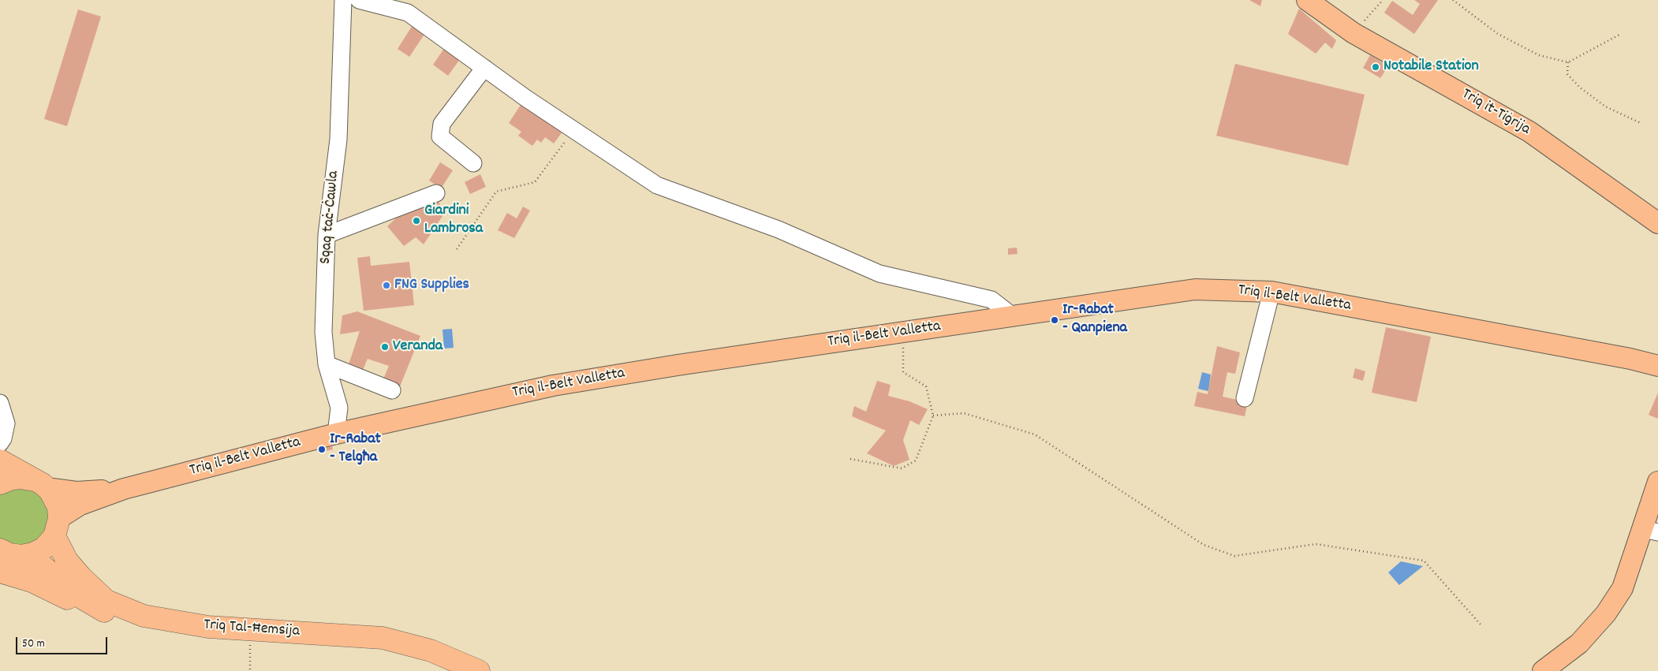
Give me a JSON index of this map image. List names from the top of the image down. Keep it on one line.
{"streets":{"highway":["Triq Tal-Ħemsija"],"main road":["Triq it-Tiġrija","Triq il-Belt Valletta"],"street":["Sqaq taċ-Ċawla"]},"crossings":[["Sqaq taċ-Ċawla","Triq il-Belt Valletta"],["Triq il-Belt Valletta","Triq Tal-Ħemsija"]],"places":["Notabile Station","Giardini Lambrosa","FNG Supplies","Ir-Rabat - Qanpiena","Veranda","Ir-Rabat - Telgħa"],"scale_bar":"50 m"}
